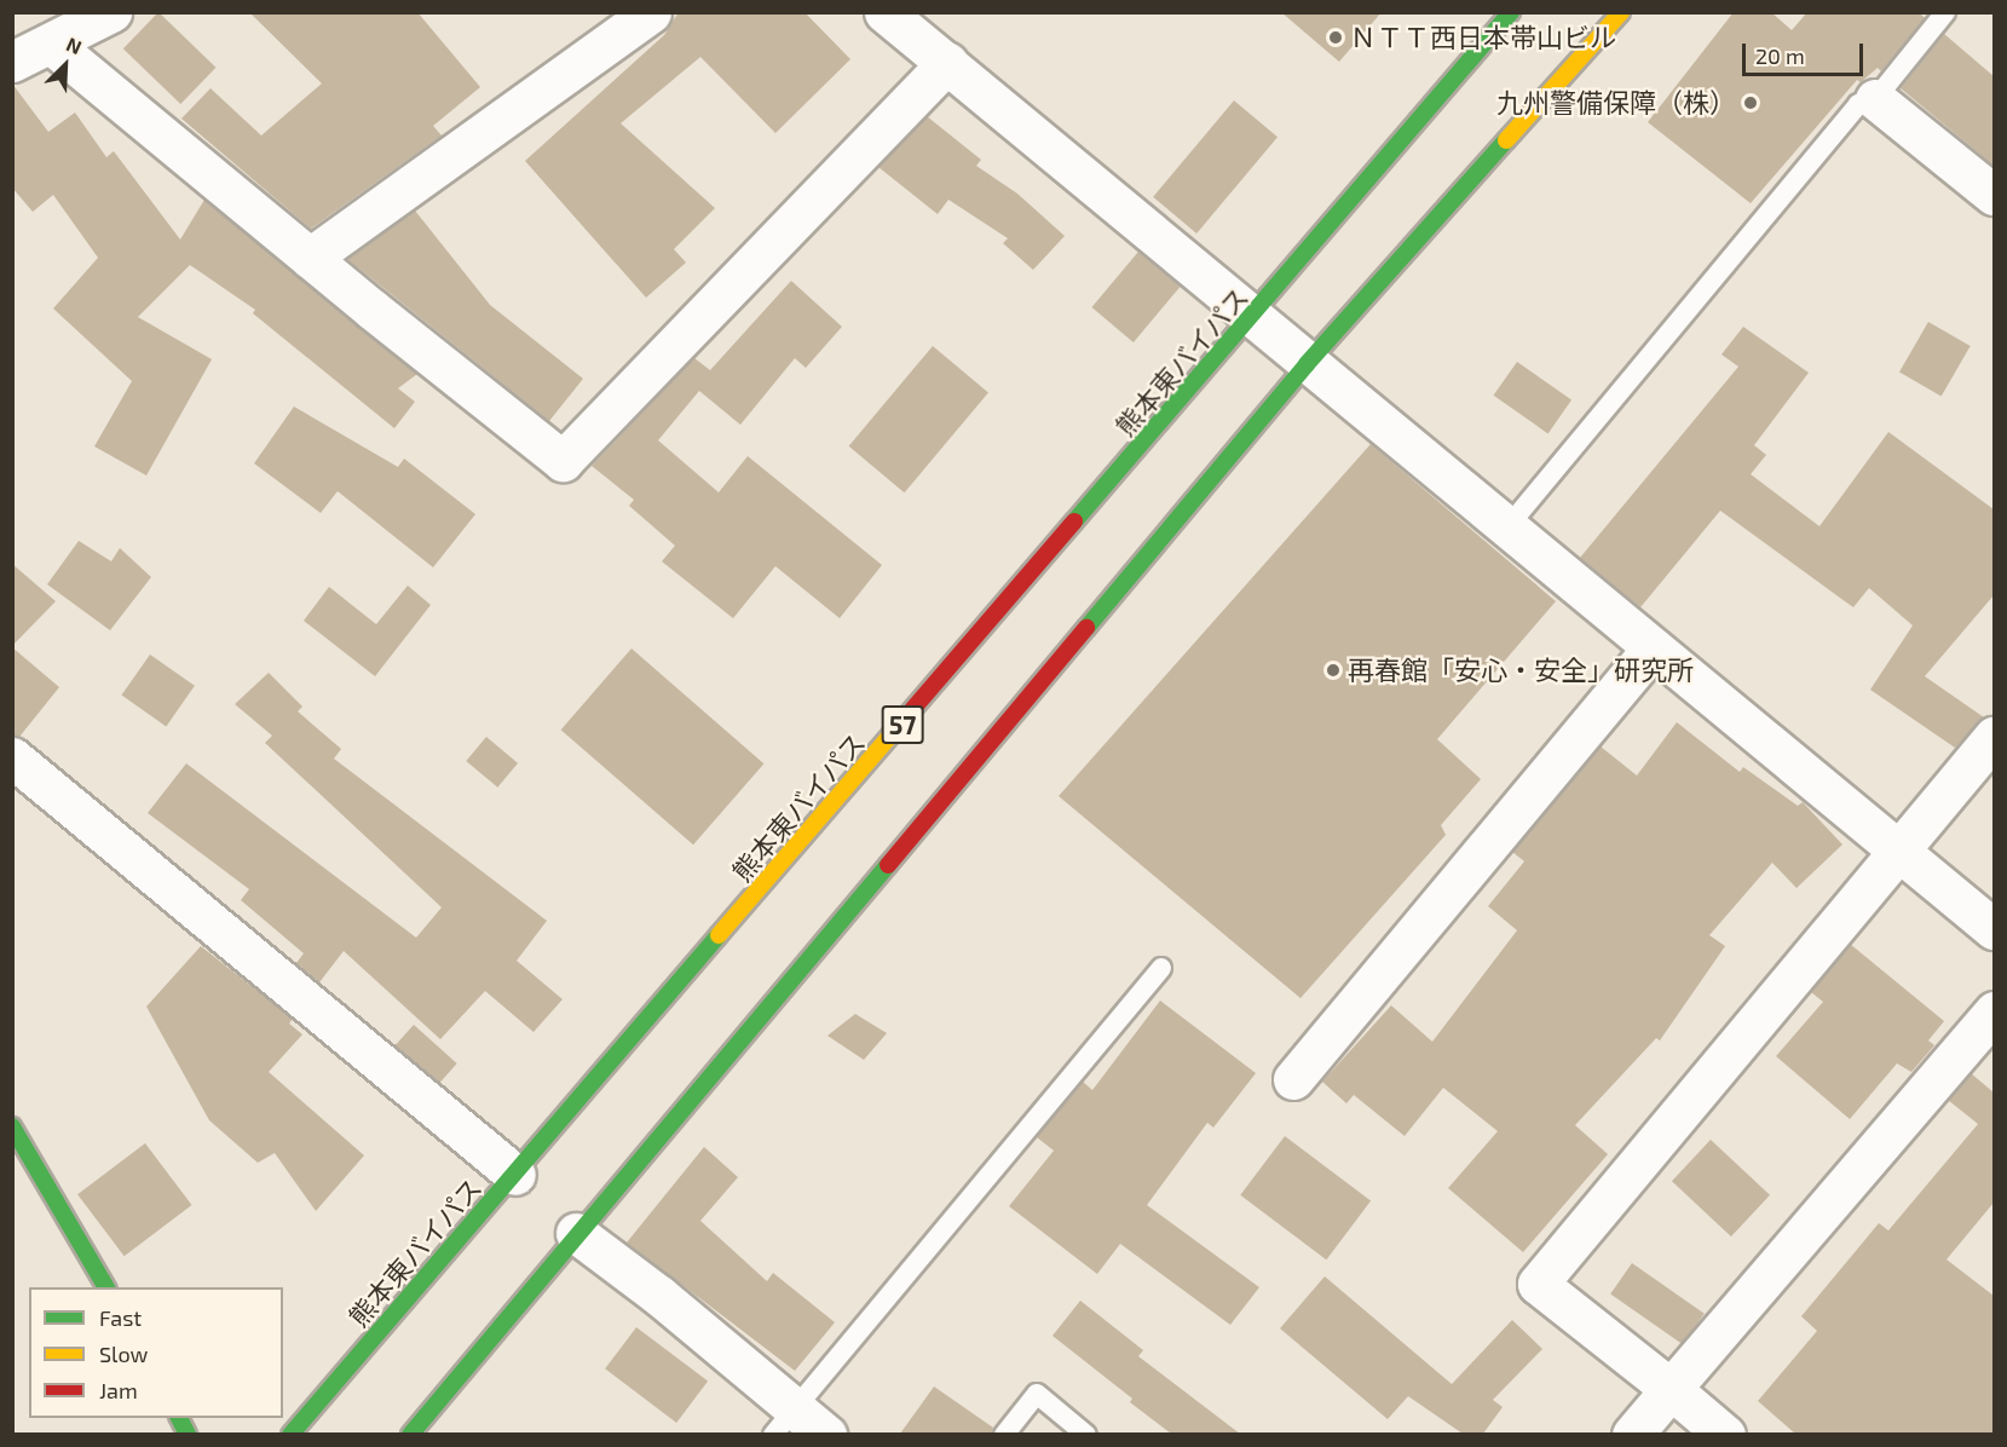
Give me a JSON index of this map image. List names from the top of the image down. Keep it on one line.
{"streets":{"main road":["熊本東バイパス","57"]},"places":["ＮＴＴ西日本帯山ビル","九州警備保障（株）","再春館「安心・安全」研究所"],"legend":["Fast","Slow","Jam"],"scale_bar":"20 m","north":"top right"}
